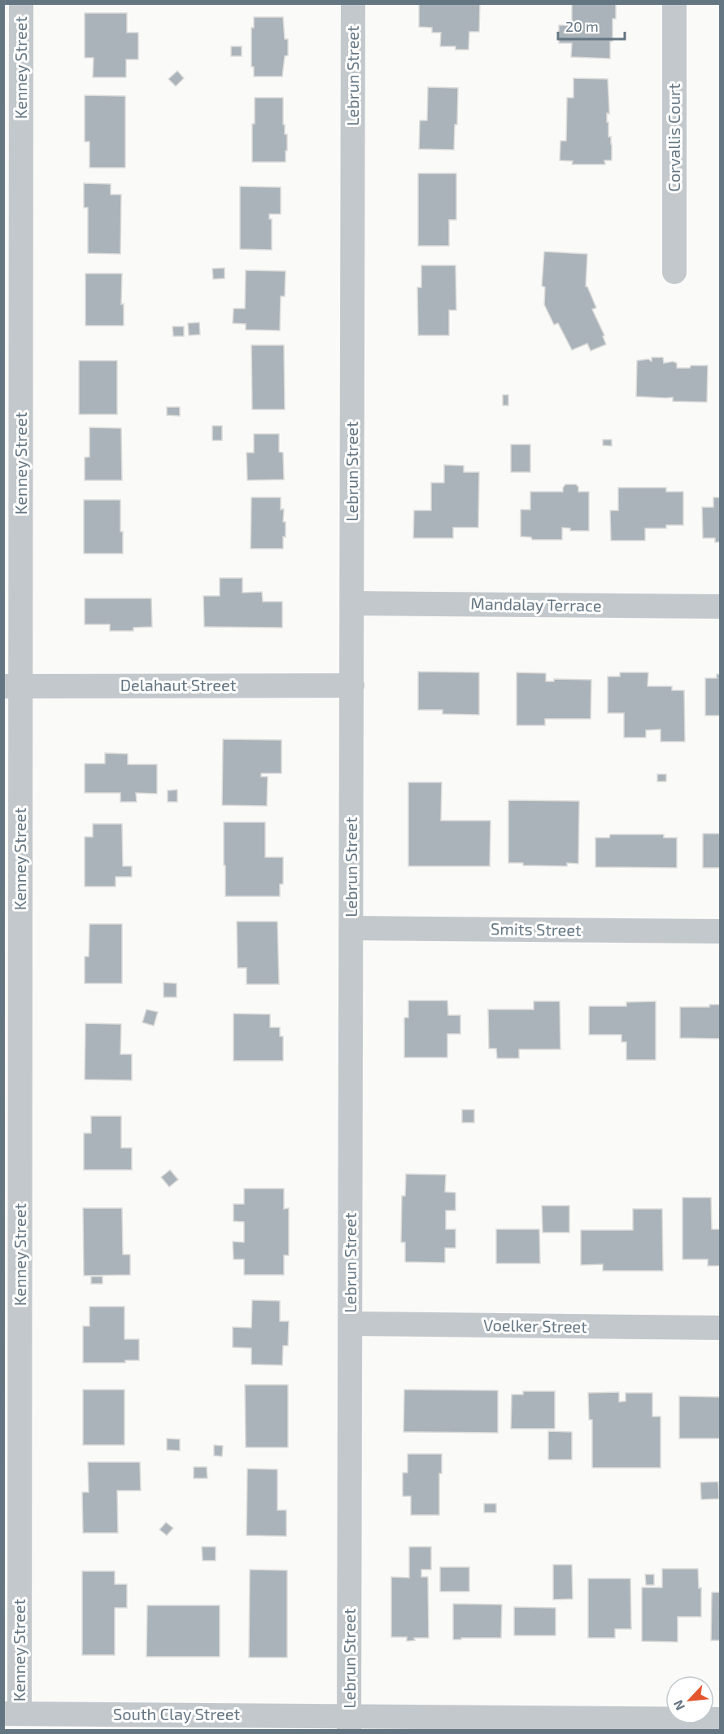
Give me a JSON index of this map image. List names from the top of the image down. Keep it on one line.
{"streets":{"street":["Kenney Street","Lebrun Street","Corvallis Court","Mandalay Terrace","Delahaut Street","Smits Street","Voelker Street","South Clay Street"]},"crossings":[["Kenney Street","Delahaut Street"],["Kenney Street","South Clay Street"],["Lebrun Street","Mandalay Terrace"],["Lebrun Street","Delahaut Street"],["Lebrun Street","Smits Street"],["Lebrun Street","Voelker Street"],["Lebrun Street","South Clay Street"]],"scale_bar":"20 m","north":"bottom left"}
